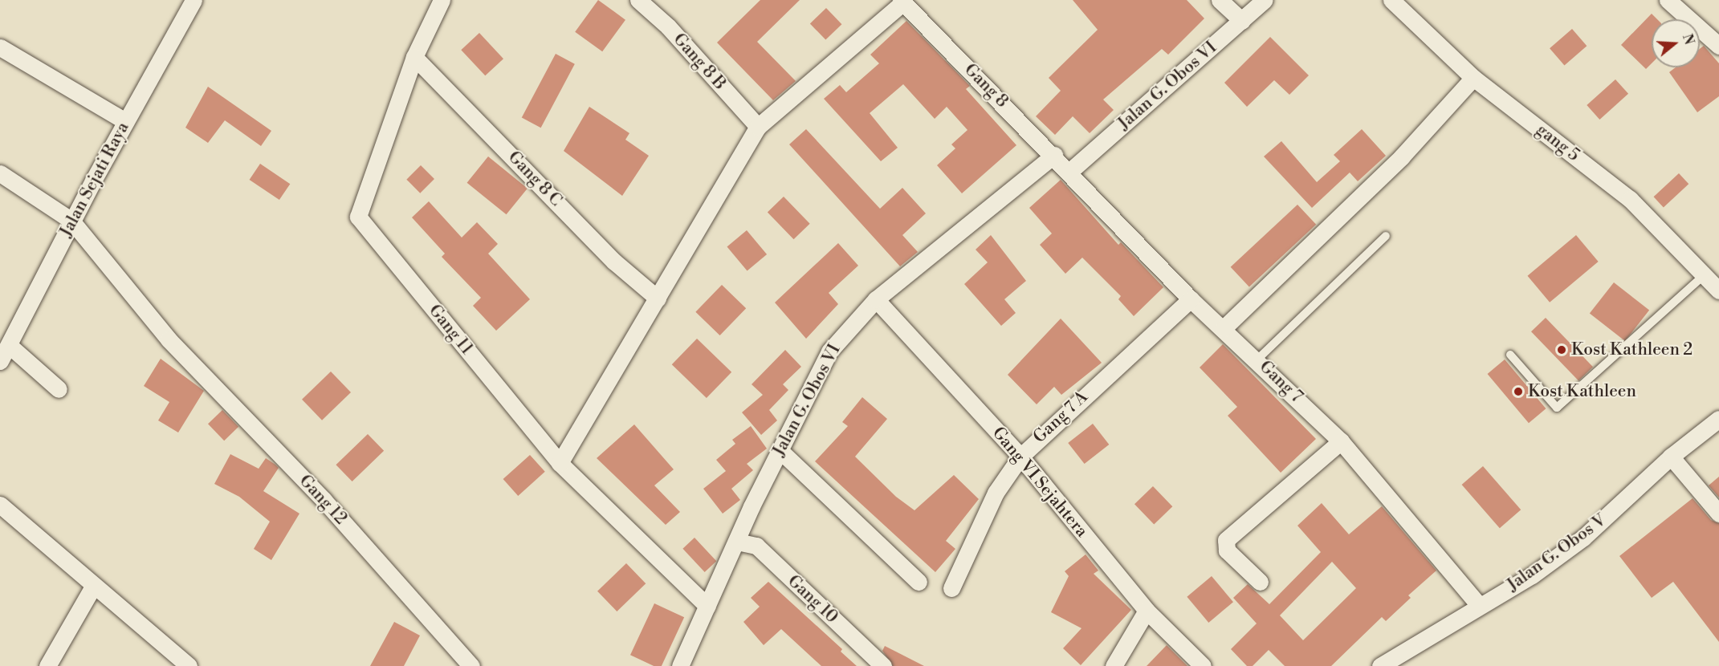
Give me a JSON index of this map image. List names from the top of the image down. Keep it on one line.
{"streets":{"street":["Gang 8 B","Gang 8","Jalan G. Obos VI","gang 5","Gang 8 C","Jalan Sejati Raya","Gang 11","Gang 7","Gang 7 A","Gang VI Sejahtera","Gang 12","Jalan G. Obos V","Gang 10"]},"crossings":[["Gang 8","Jalan G. Obos VI"],["Gang 8","Gang 7"],["Jalan G. Obos VI","Gang 11"],["Jalan G. Obos VI","Gang 7"],["Jalan G. Obos VI","Gang VI Sejahtera"],["Jalan G. Obos VI","Gang 10"],["Gang 8 C","Gang 11"],["Jalan Sejati Raya","Gang 12"],["Gang 7","Gang 7 A"],["Gang 7","Jalan G. Obos V"],["Gang 7 A","Gang VI Sejahtera"]],"places":["Kost Kathleen 2","Kost Kathleen"],"north":"right"}
